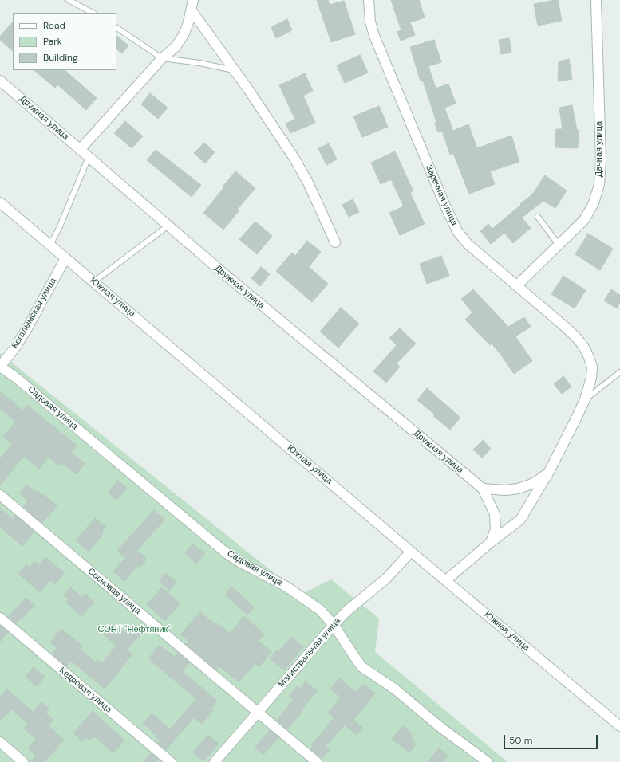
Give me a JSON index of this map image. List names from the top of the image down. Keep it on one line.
{"streets":{"street":["Дружная улица","Дачная улица","Заречная улица","Южная улица","Когалымская улица","Садовая улица","Сосновая улица","Магистральная улица","Кедровая улица"]},"crossings":[["Дружная улица","Заречная улица"],["Дачная улица","Заречная улица"],["Заречная улица","Южная улица"],["Южная улица","Когалымская улица"],["Южная улица","Магистральная улица"],["Когалымская улица","Садовая улица"],["Садовая улица","Магистральная улица"],["Сосновая улица","Магистральная улица"]],"parks":["СОНТ \"Нефтяник\""],"legend":["Road","Park","Building"],"scale_bar":"50 m"}
